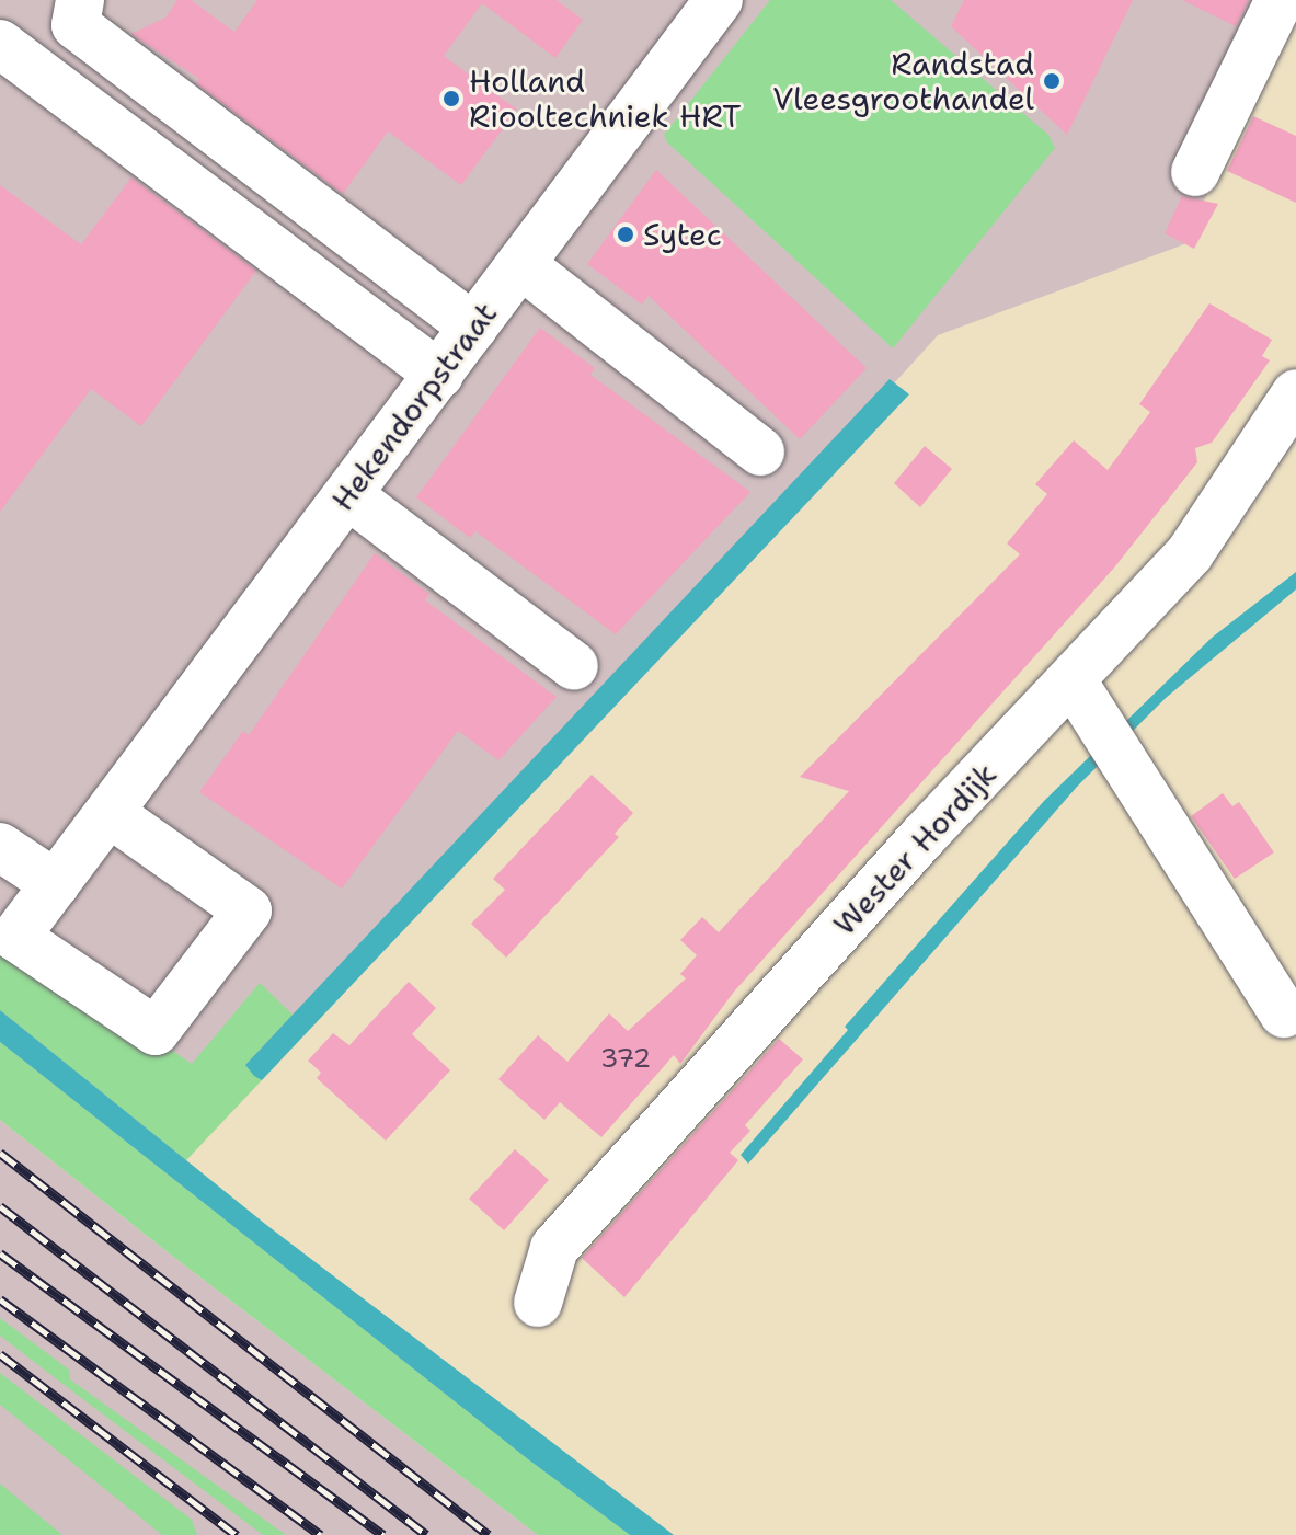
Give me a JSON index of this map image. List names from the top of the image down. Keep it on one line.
{"streets":{"street":["Hekendorpstraat","Wester Hordijk"]},"places":["Randstad Vleesgroothandel","Holland Riooltechniek HRT","Sytec"],"house_numbers":["372"]}
